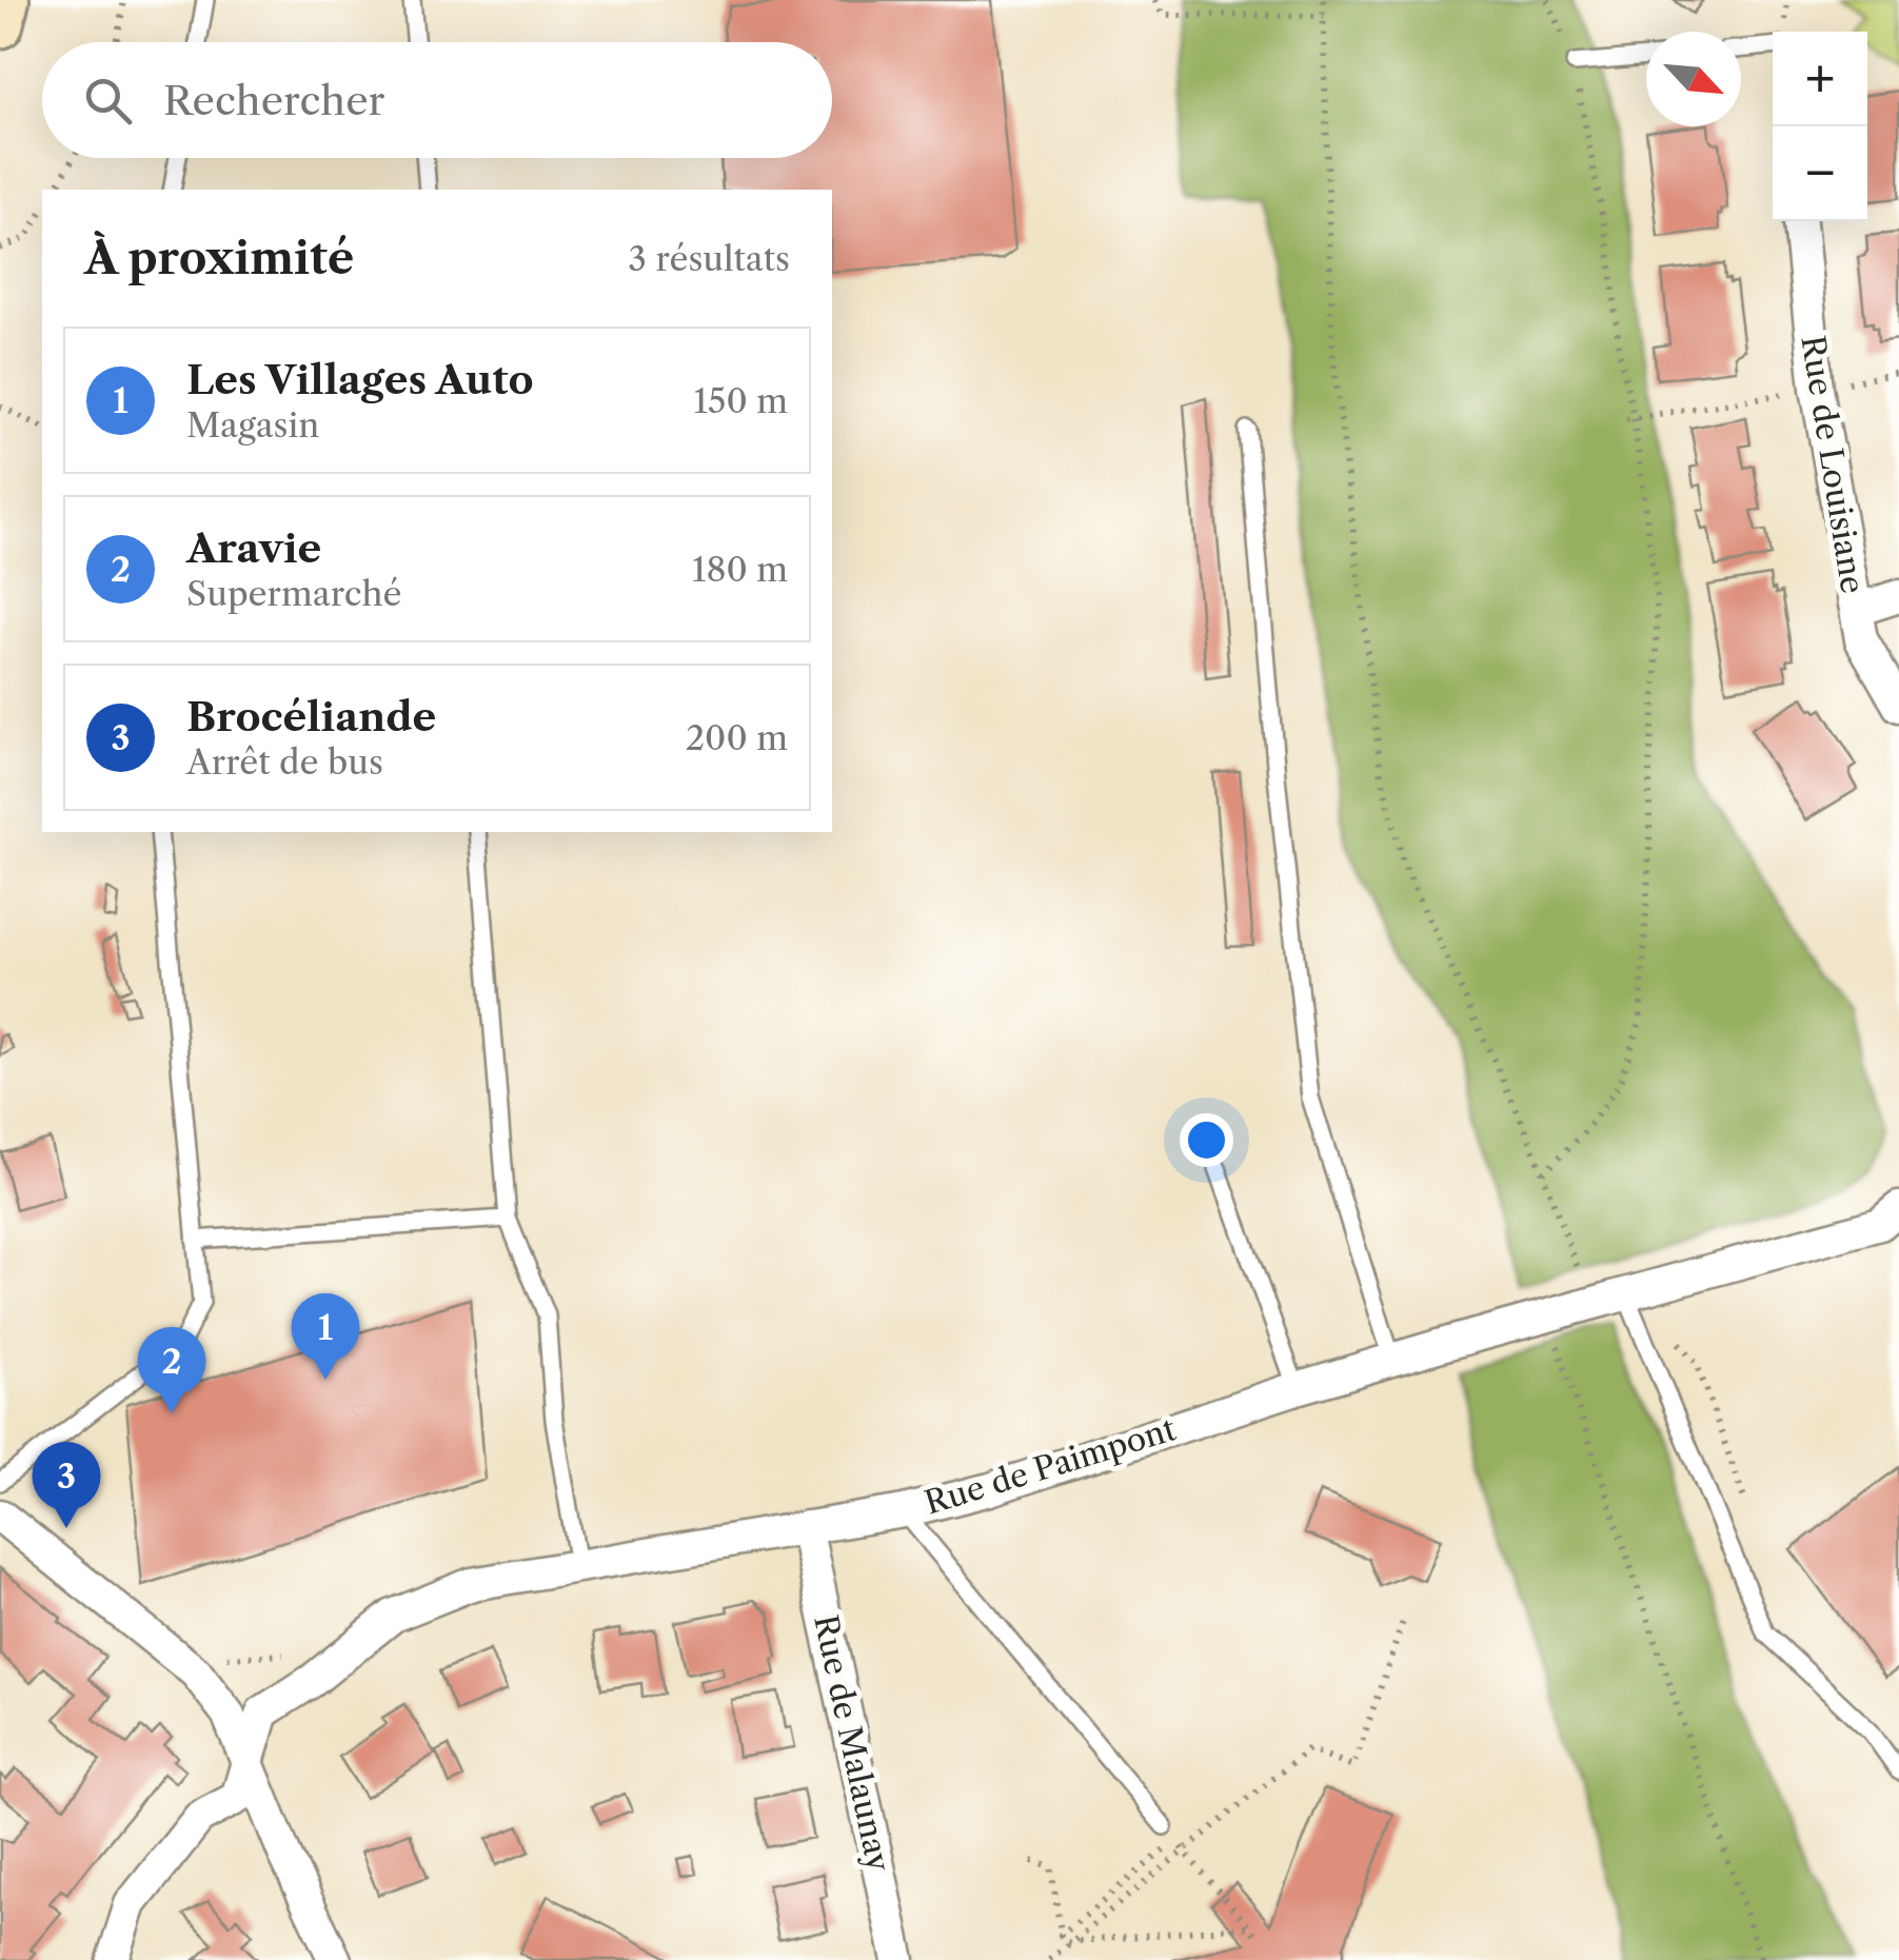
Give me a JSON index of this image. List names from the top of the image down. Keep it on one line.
{"streets":{"street":["Rue de Louisiane","Rue de Paimpont","Rue de Malaunay"]},"crossings":[["Rue de Paimpont","Rue de Malaunay"]],"north":"bottom right","page":{"map_buttons":["+","−"],"search":"Rechercher","heading":["À proximité","3 résultats"],"list":[{"mark":"1","name":"Les Villages Auto","note":"Magasin","value":"150 m"},{"mark":"2","name":"Aravie","note":"Supermarché","value":"180 m"},{"mark":"3","name":"Brocéliande","note":"Arrêt de bus","value":"200 m"}],"pins":["1","2","3"]}}
